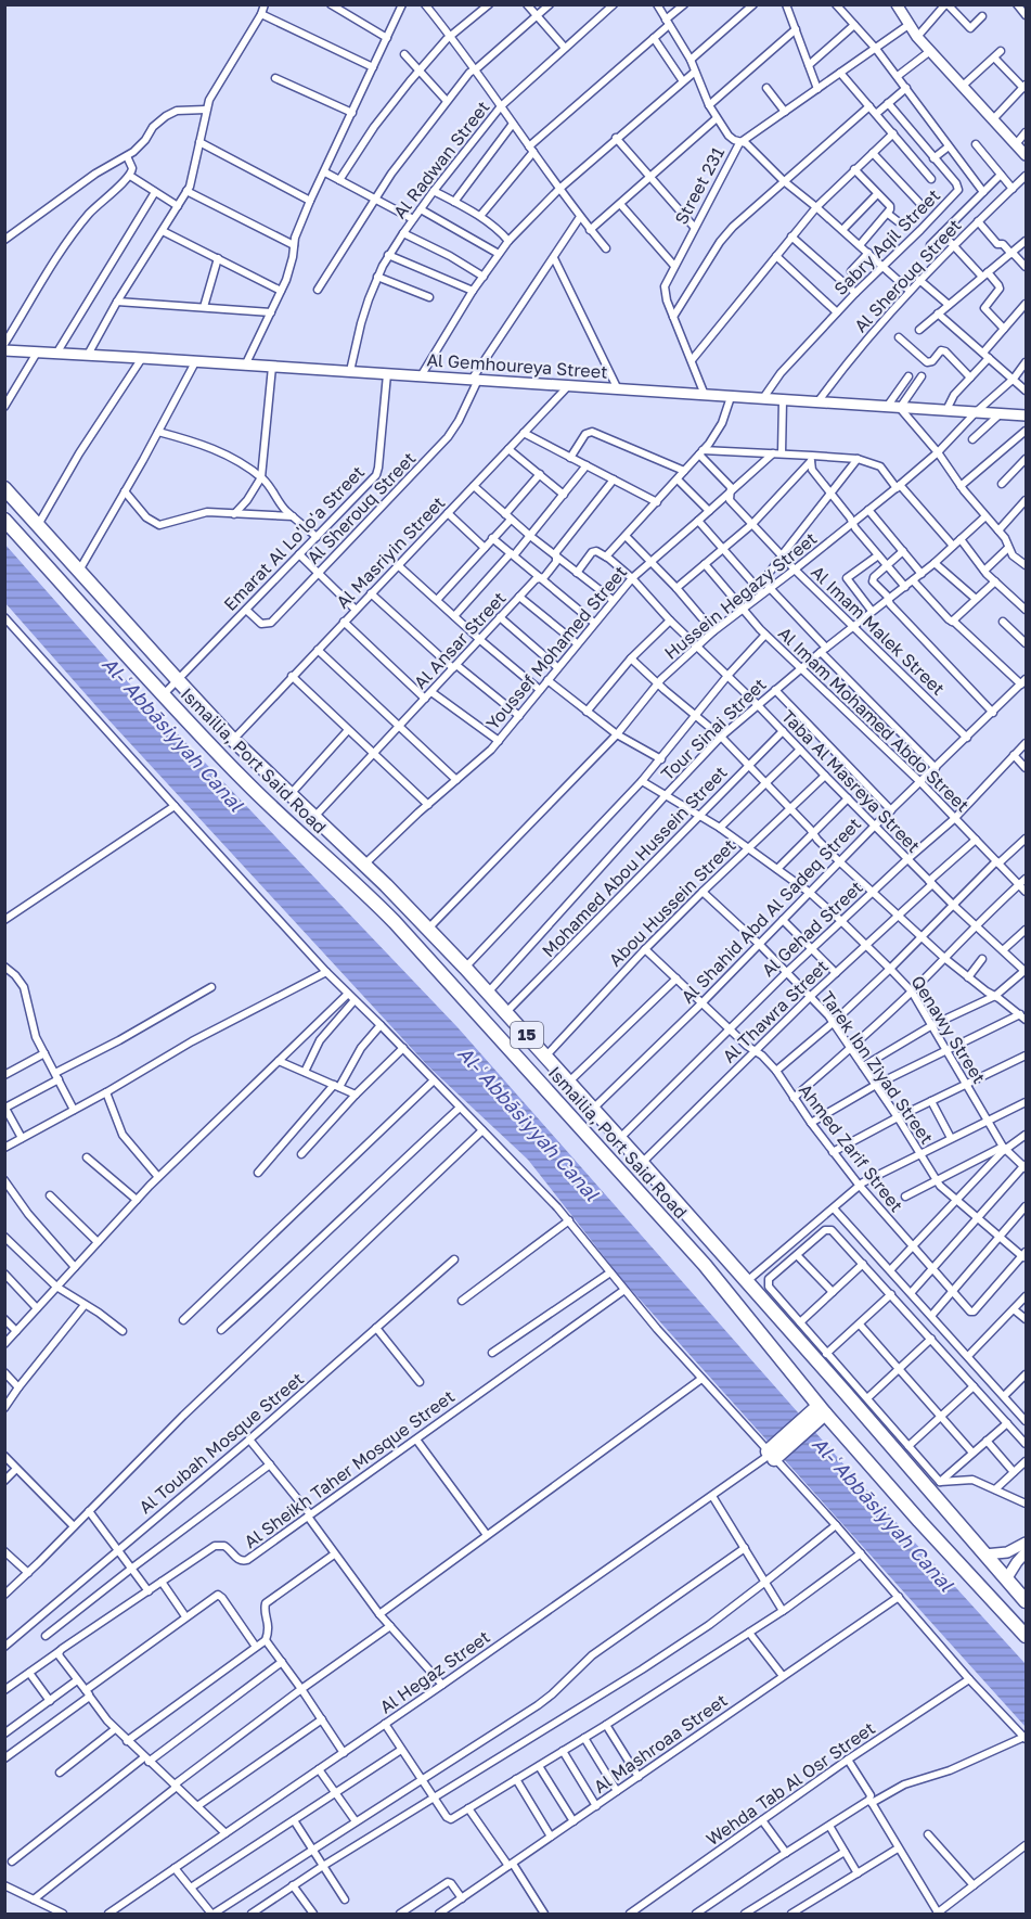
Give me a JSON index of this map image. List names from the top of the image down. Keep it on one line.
{"streets":{"highway":["Ismailia, Port Said Road","15"],"main road":["Al Gemhoureya Street"],"street":["Al Radwan Street","Street 231","Sabry Aqil Street","Al Sherouq Street","Emarat Al Lo'lo'a Street","Al Masriyin Street","Hussein Hegazy Street","Al Imam Malek Street","Al Ansar Street","Youssef Mohamed Street","Al Imam Mohamed Abdo Street","Tour Sinai Street","Taba Al Masreya Street","Mohamed Abou Hussein Street","Abou Hussein Street","Al Shahid Abd Al Sadeq Street","Al Gehad Street","Al Thawra Street","Qenawy Street","Tarek Ibn Ziyad Street","Ahmed Zarif Street","Al Toubah Mosque Street","Al Sheikh Taher Mosque Street","Al Hegaz Street","Al Mashroaa Street","Wehda Tab Al Osr Street"]},"crossings":[["Al Radwan Street","Al Gemhoureya Street"],["Street 231","Al Gemhoureya Street"],["Sabry Aqil Street","Al Gemhoureya Street"],["Al Sherouq Street","Al Gemhoureya Street"],["Al Sherouq Street","Emarat Al Lo'lo'a Street"],["Al Gemhoureya Street","Emarat Al Lo'lo'a Street"],["Al Gemhoureya Street","Al Masriyin Street"],["Al Gemhoureya Street","Hussein Hegazy Street"],["Emarat Al Lo'lo'a Street","Ismailia, Port Said Road"],["Al Masriyin Street","Ismailia, Port Said Road"],["Hussein Hegazy Street","Al Imam Malek Street"],["Hussein Hegazy Street","Al Imam Mohamed Abdo Street"],["Hussein Hegazy Street","Ismailia, Port Said Road"],["Hussein Hegazy Street","Taba Al Masreya Street"],["Al Imam Malek Street","Youssef Mohamed Street"],["Al Imam Malek Street","Tour Sinai Street"],["Al Imam Malek Street","Al Shahid Abd Al Sadeq Street"],["Al Ansar Street","Ismailia, Port Said Road"],["Youssef Mohamed Street","Ismailia, Port Said Road"],["Youssef Mohamed Street","Taba Al Masreya Street"],["Al Imam Mohamed Abdo Street","Tour Sinai Street"],["Al Imam Mohamed Abdo Street","Al Shahid Abd Al Sadeq Street"],["Al Imam Mohamed Abdo Street","Al Gehad Street"],["Al Imam Mohamed Abdo Street","Al Thawra Street"],["Tour Sinai Street","Ismailia, Port Said Road"],["Tour Sinai Street","Taba Al Masreya Street"],["Tour Sinai Street","Qenawy Street"],["Ismailia, Port Said Road","Mohamed Abou Hussein Street"],["Ismailia, Port Said Road","Abou Hussein Street"],["Ismailia, Port Said Road","Al Shahid Abd Al Sadeq Street"],["Ismailia, Port Said Road","Al Gehad Street"],["Ismailia, Port Said Road","Al Thawra Street"],["Taba Al Masreya Street","Mohamed Abou Hussein Street"],["Taba Al Masreya Street","Abou Hussein Street"],["Taba Al Masreya Street","Al Shahid Abd Al Sadeq Street"],["Taba Al Masreya Street","Al Gehad Street"],["Taba Al Masreya Street","Al Thawra Street"],["Mohamed Abou Hussein Street","Qenawy Street"],["Abou Hussein Street","Qenawy Street"],["Abou Hussein Street","Tarek Ibn Ziyad Street"],["Abou Hussein Street","Ahmed Zarif Street"],["Al Shahid Abd Al Sadeq Street","Qenawy Street"],["Al Shahid Abd Al Sadeq Street","Tarek Ibn Ziyad Street"],["Al Shahid Abd Al Sadeq Street","Ahmed Zarif Street"],["Al Gehad Street","Qenawy Street"],["Al Gehad Street","Tarek Ibn Ziyad Street"],["Al Gehad Street","Ahmed Zarif Street"],["Al Thawra Street","Qenawy Street"],["Al Thawra Street","Tarek Ibn Ziyad Street"],["Al Thawra Street","Ahmed Zarif Street"],["Tarek Ibn Ziyad Street","Ahmed Zarif Street"]],"water":["Al-ʿAbbāsiyyah Canal"]}
